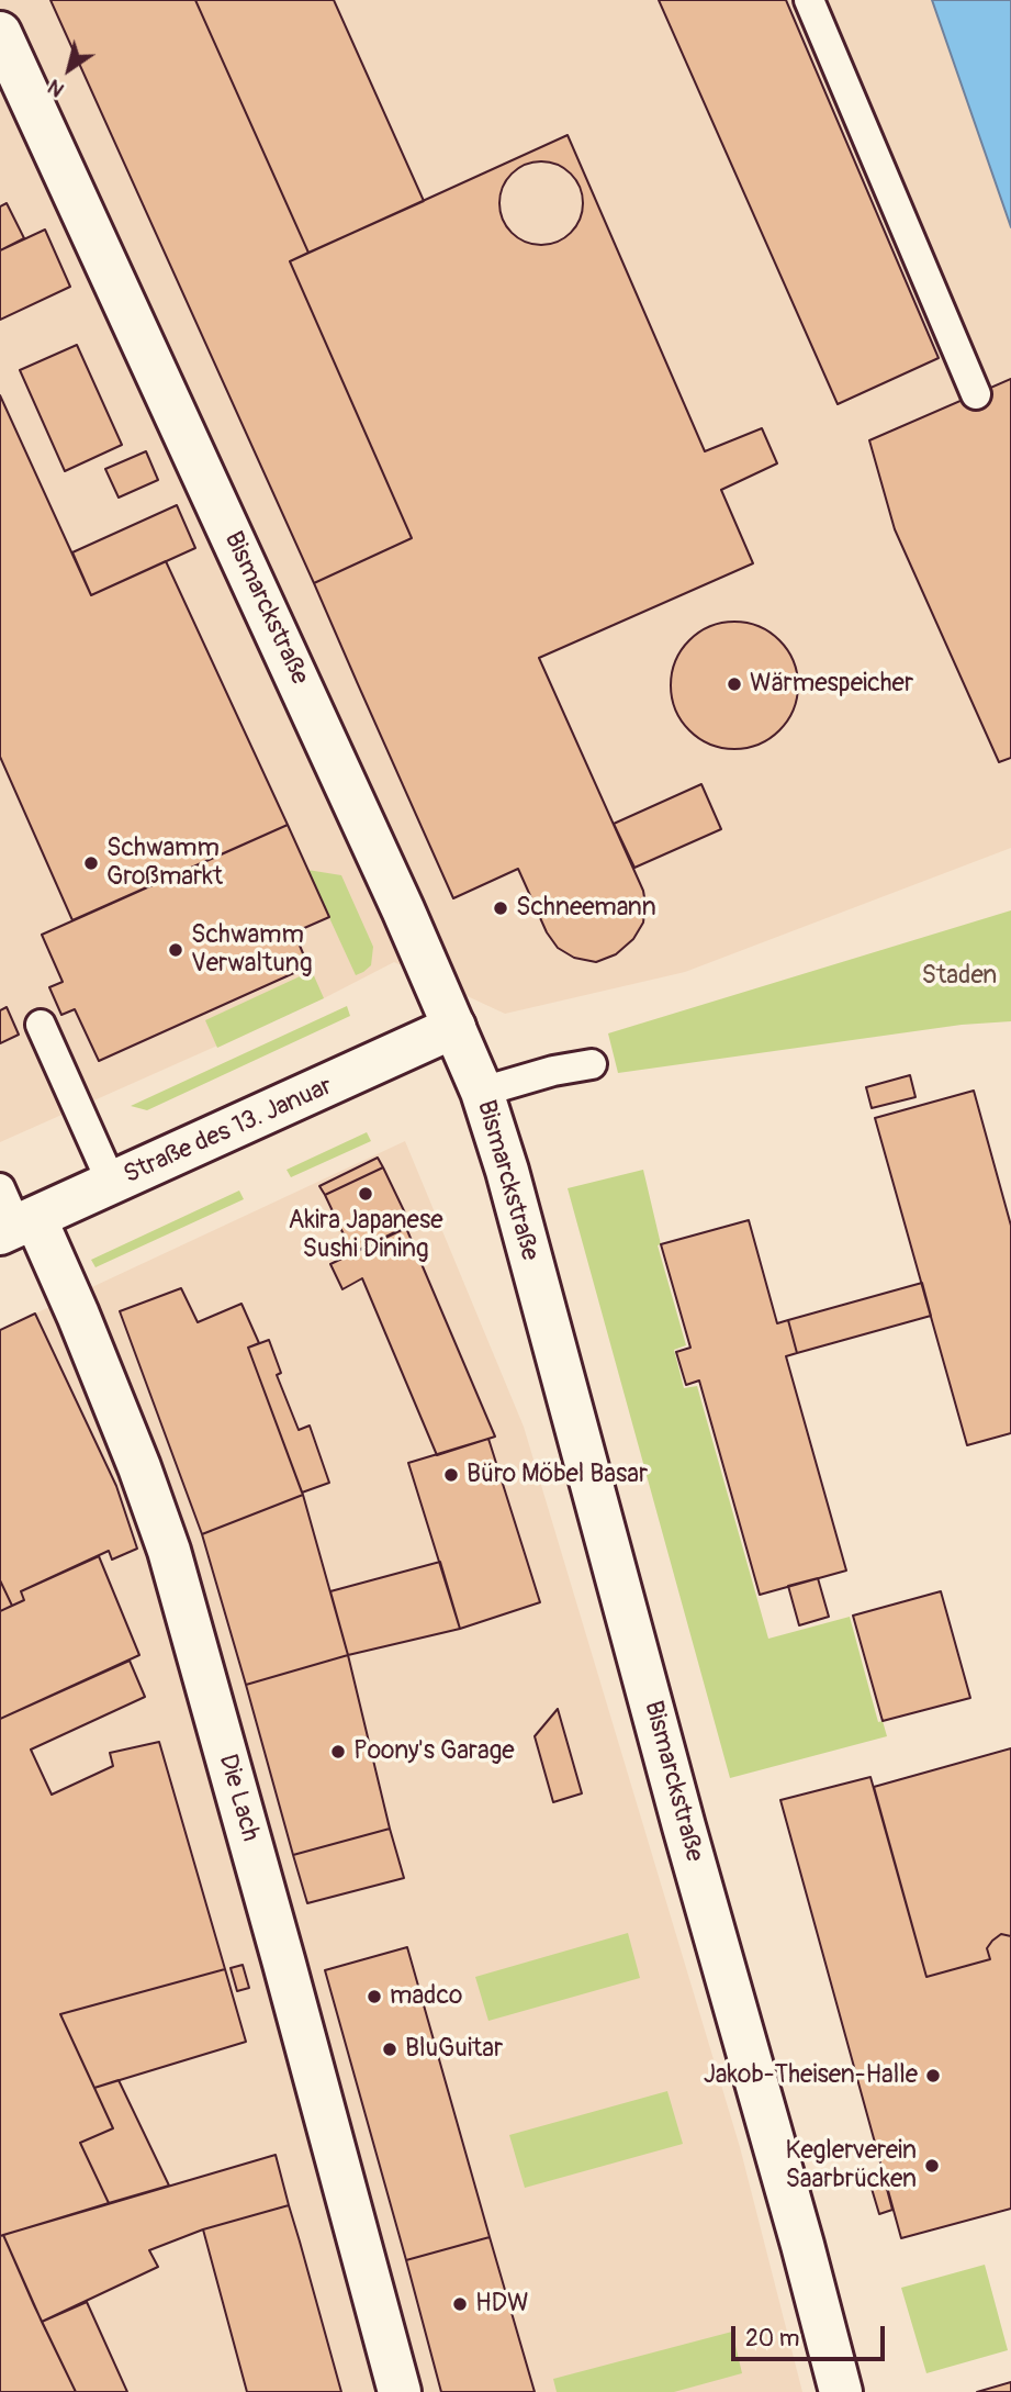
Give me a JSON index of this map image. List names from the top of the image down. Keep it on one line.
{"streets":{"street":["Bismarckstraße","Straße des 13. Januar","Die Lach"]},"crossings":[["Bismarckstraße","Straße des 13. Januar"],["Straße des 13. Januar","Die Lach"]],"parks":["Staden"],"places":["Wärmespeicher","Schwamm Großmarkt","Schneemann","Schwamm Verwaltung","Akira Japanese Sushi Dining","Büro Möbel Basar","Poony's Garage","madco","BluGuitar","Jakob-Theisen-Halle","Keglerverein Saarbrücken","HDW"],"scale_bar":"20 m","north":"bottom left"}
